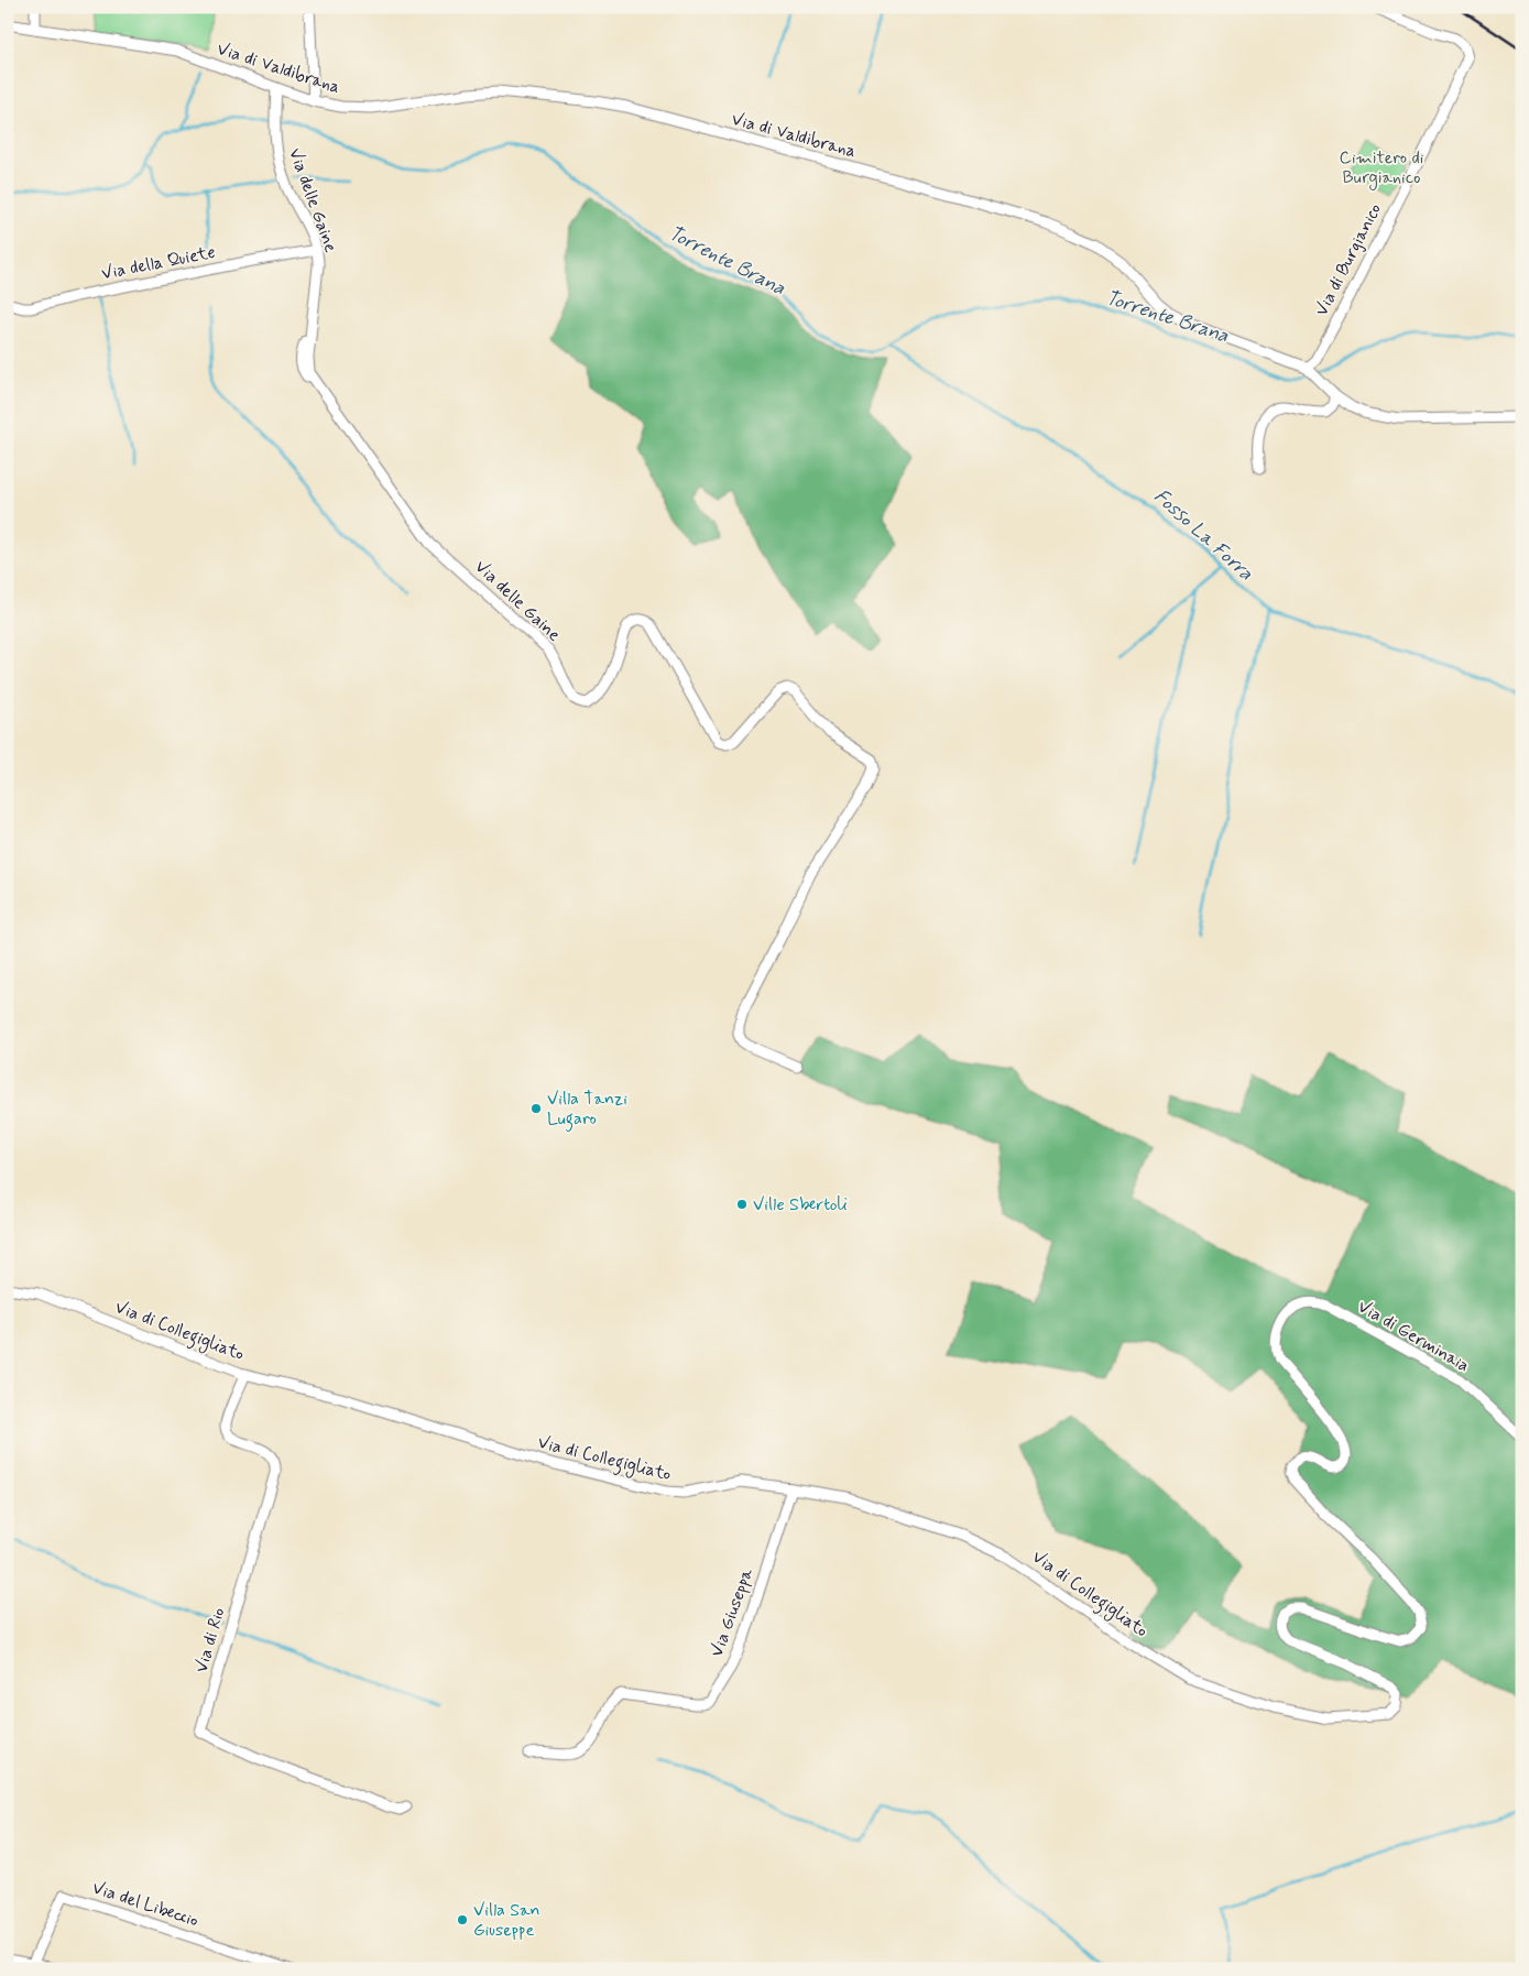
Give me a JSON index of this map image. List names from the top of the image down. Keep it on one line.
{"streets":{"street":["Via di Valdibrana","Via delle Gaine","Via di Burgianico","Via della Quiete","Via di Collegigliato","Via di Germinaia","Via Giuseppa","Via di Rio","Via del Libeccio"]},"crossings":[["Via di Valdibrana","Via delle Gaine"],["Via di Valdibrana","Via di Burgianico"],["Via delle Gaine","Via della Quiete"],["Via di Collegigliato","Via di Germinaia"],["Via di Collegigliato","Via Giuseppa"],["Via di Collegigliato","Via di Rio"]],"water":["Torrente Brana","Fosso La Forra"],"parks":["Cimitero di Burgianico"],"places":["Villa Tanzi Lugaro","Ville Sbertoli","Villa San Giuseppe"]}
